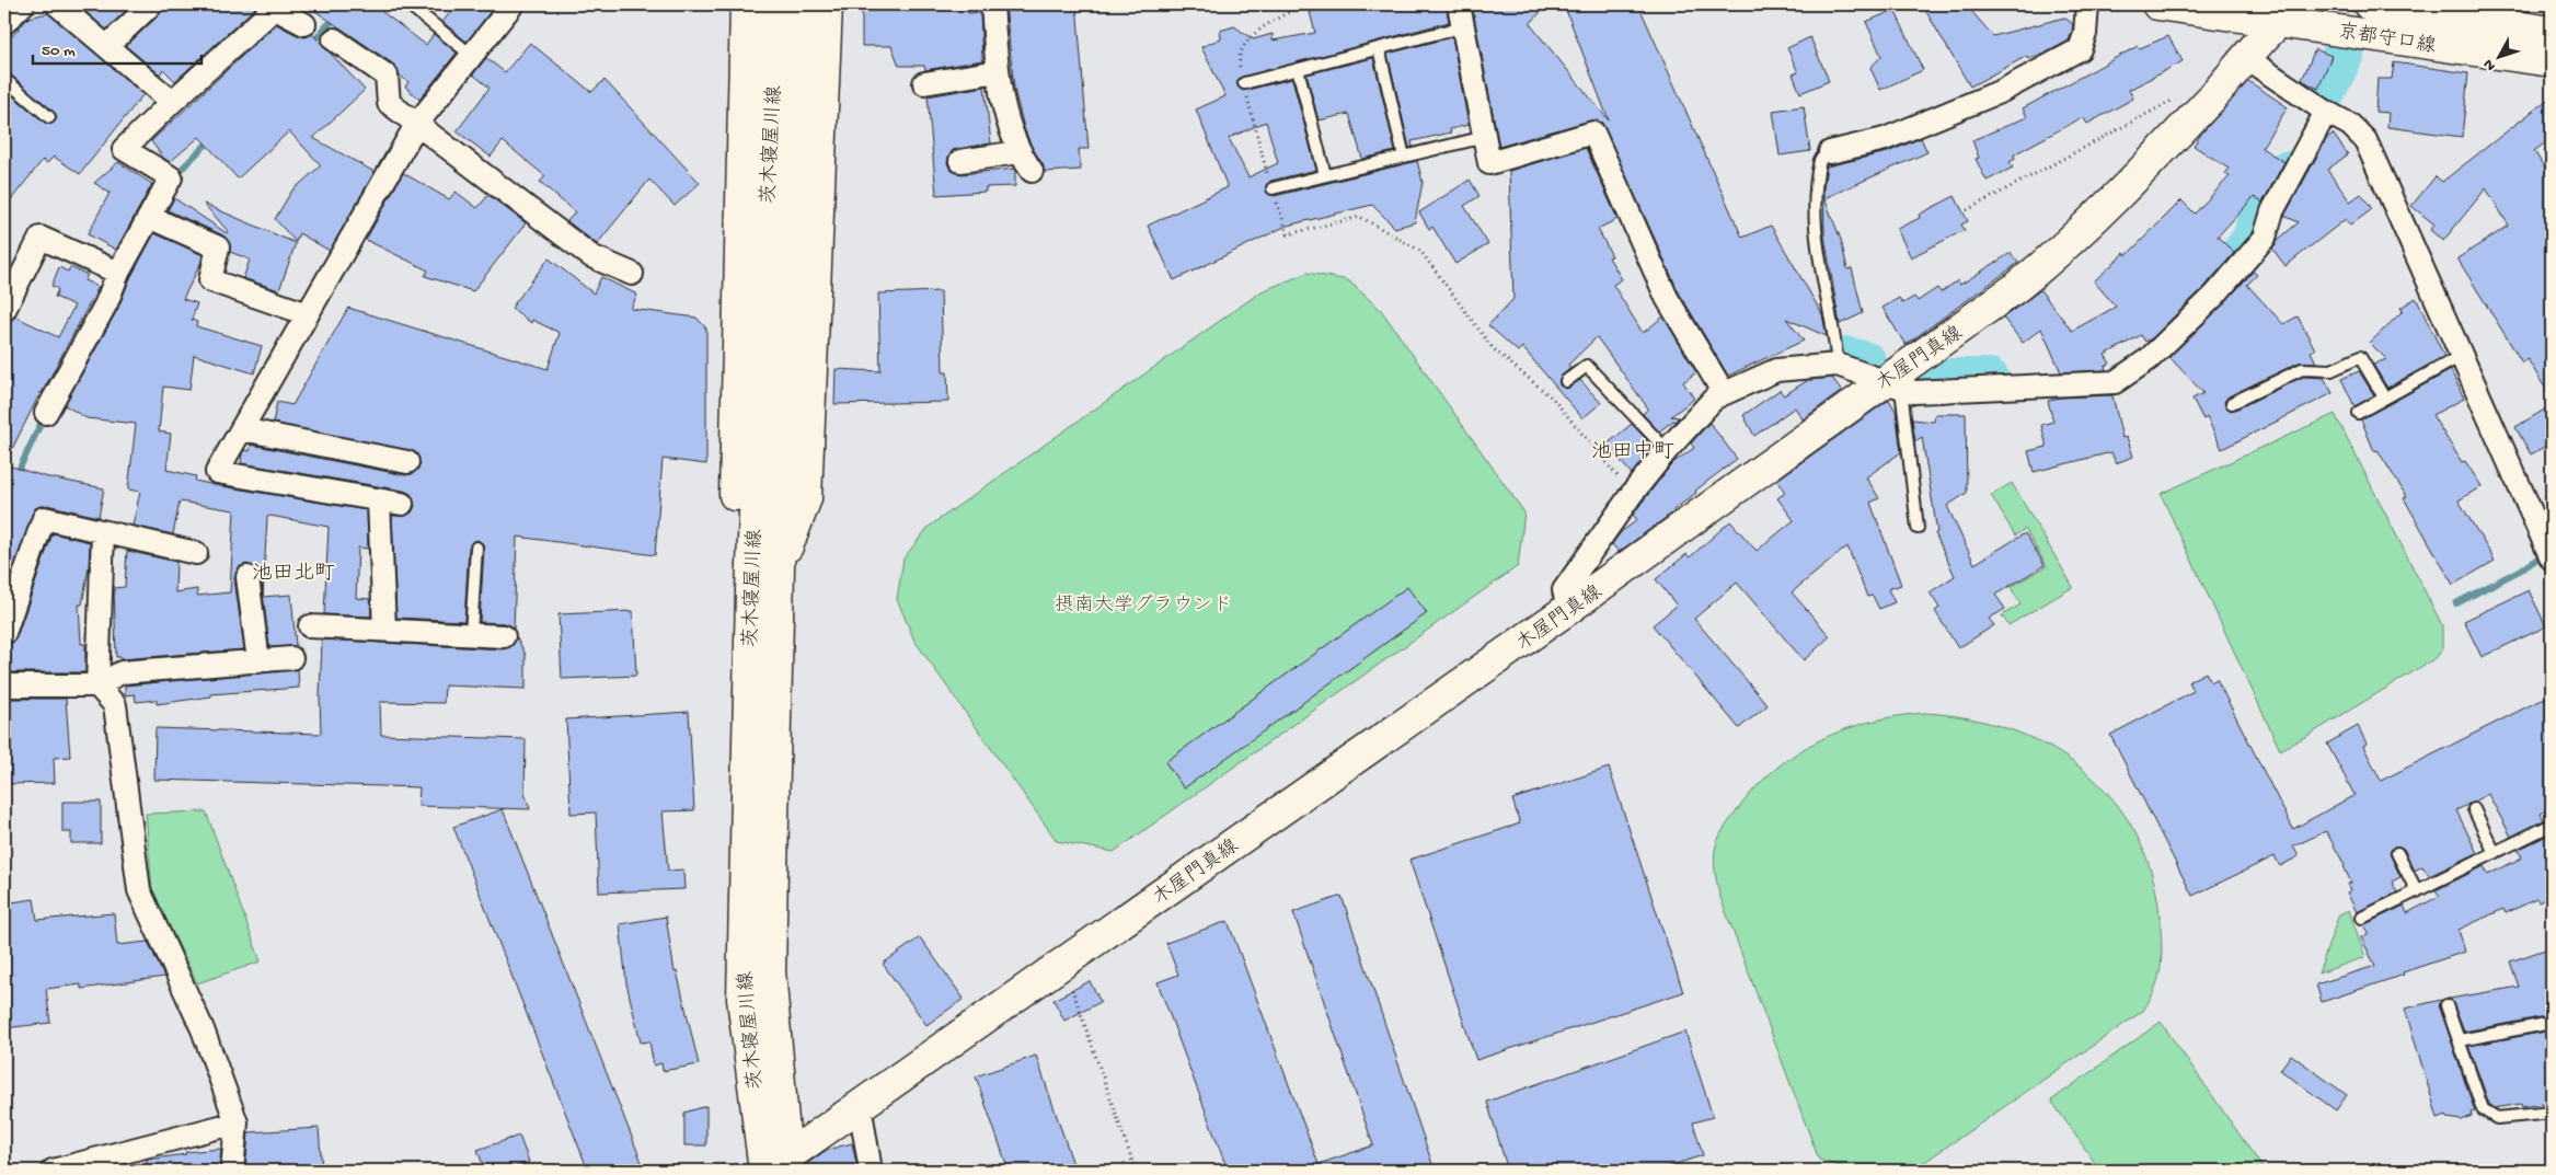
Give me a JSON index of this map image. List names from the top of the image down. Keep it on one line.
{"streets":{"main road":["京都守口線","茨木寝屋川線","木屋門真線"]},"crossings":[["京都守口線","木屋門真線"],["茨木寝屋川線","木屋門真線"]],"districts":["池田中町","池田北町"],"parks":["摂南大学グラウンド"],"scale_bar":"50 m","north":"bottom left"}
